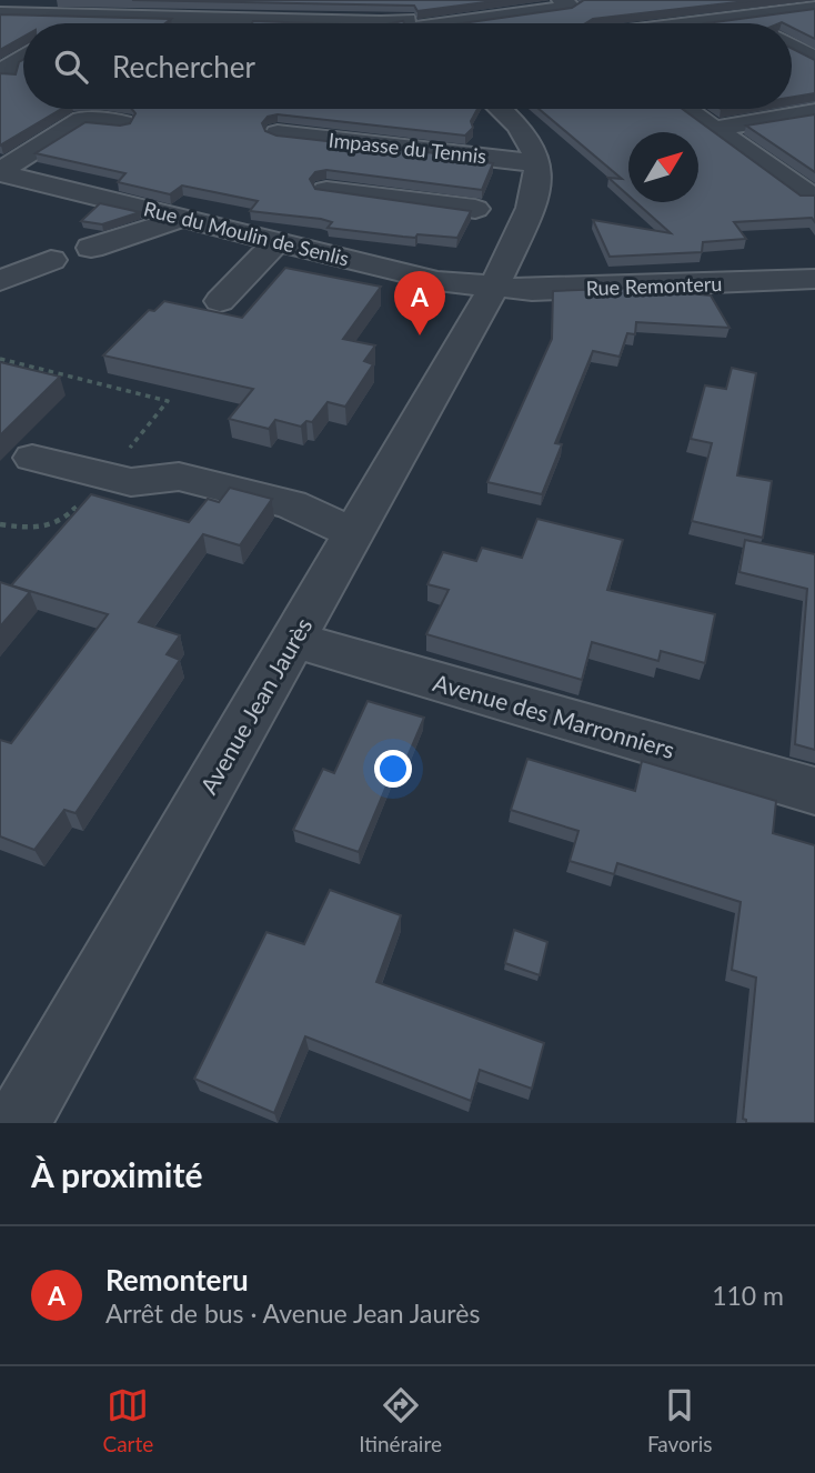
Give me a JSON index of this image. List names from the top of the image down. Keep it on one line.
{"streets":{"street":["Impasse du Tennis","Rue du Moulin de Senlis","Rue Remonteru","Avenue Jean Jaurès","Avenue des Marronniers"]},"crossings":[["Impasse du Tennis","Avenue Jean Jaurès"],["Rue du Moulin de Senlis","Rue Remonteru"],["Rue du Moulin de Senlis","Avenue Jean Jaurès"],["Rue Remonteru","Avenue Jean Jaurès"],["Avenue Jean Jaurès","Avenue des Marronniers"]],"north":"top right","page":{"search":"Rechercher","pins":"A","heading":"À proximité","list":[{"mark":"A","name":"Remonteru","note":"Arrêt de bus · Avenue Jean Jaurès","value":"110 m"}],"nav":["Carte","Itinéraire","Favoris"]}}
